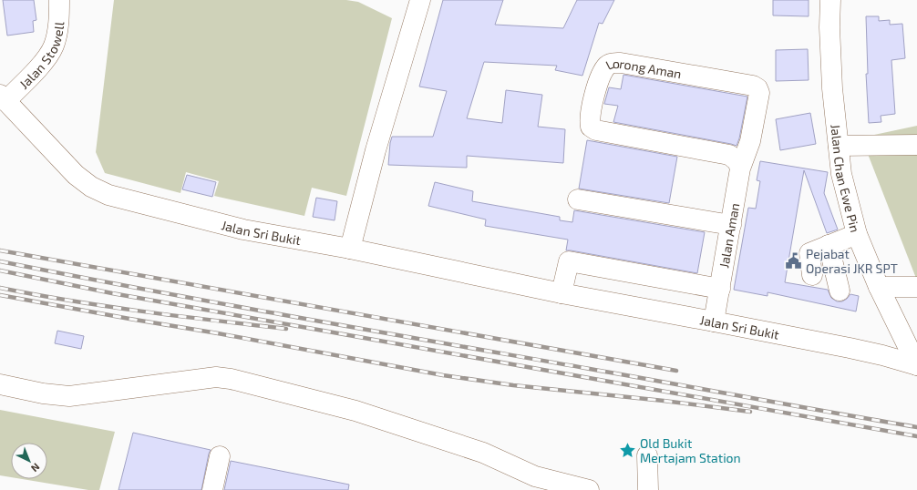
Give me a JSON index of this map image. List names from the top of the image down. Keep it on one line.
{"streets":{"street":["Jalan Stowell","Lorong Aman","Jalan Chan Ewe Pin","Jalan Sri Bukit","Jalan Aman"]},"crossings":[["Jalan Stowell","Jalan Sri Bukit"],["Lorong Aman","Jalan Aman"],["Jalan Chan Ewe Pin","Jalan Sri Bukit"],["Jalan Sri Bukit","Jalan Aman"]],"places":{"public building":["Pejabat Operasi JKR SPT"],"place":["Old Bukit Mertajam Station"]},"north":"bottom right"}
